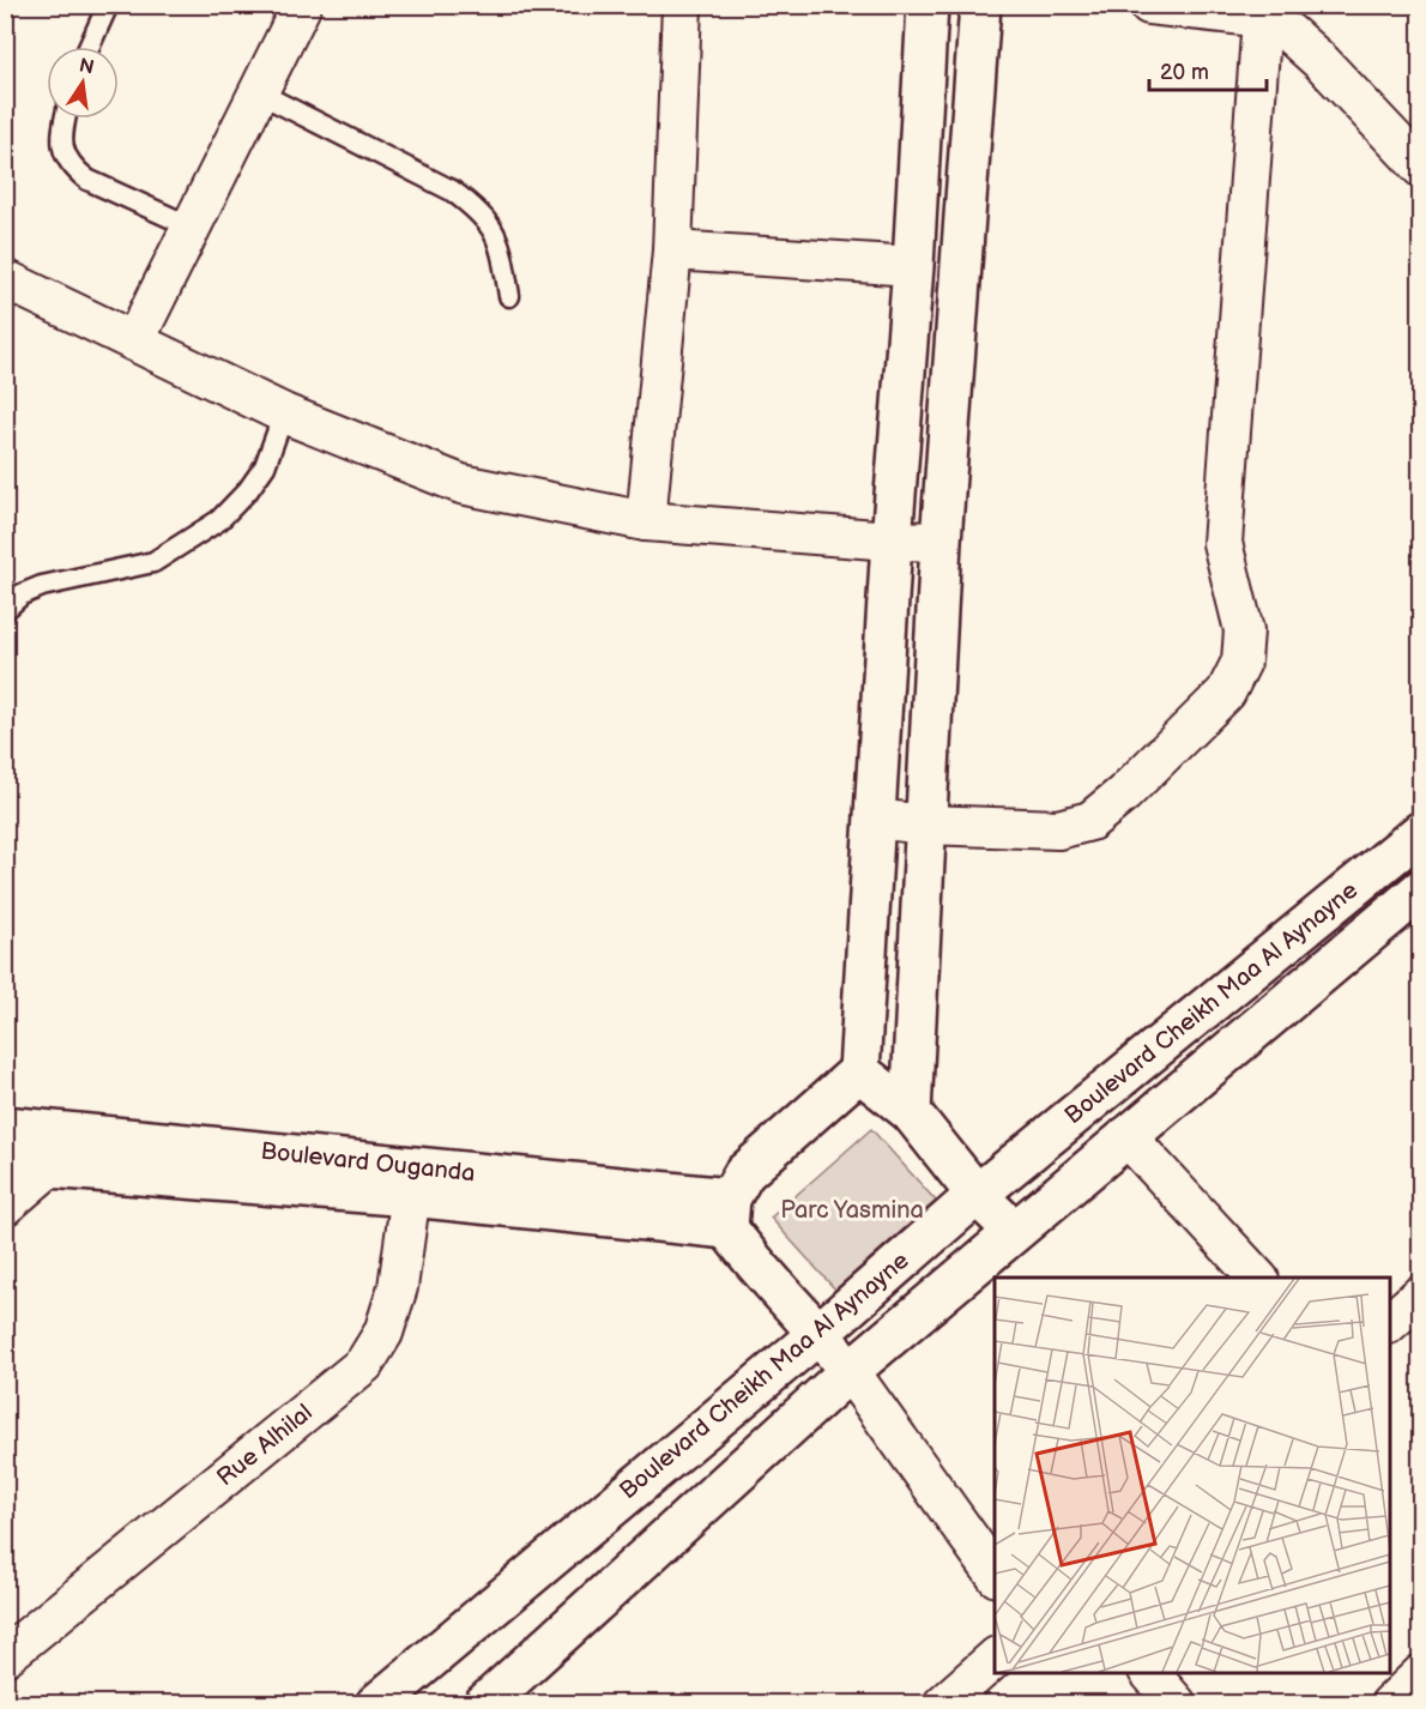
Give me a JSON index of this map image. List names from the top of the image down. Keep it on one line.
{"streets":{"street":["Boulevard Cheikh Maa Al Aynayne","Boulevard Ouganda","Rue Alhilal"]},"crossings":[["Boulevard Ouganda","Rue Alhilal"]],"parks":["Parc Yasmina"],"scale_bar":"20 m","north":"top"}
